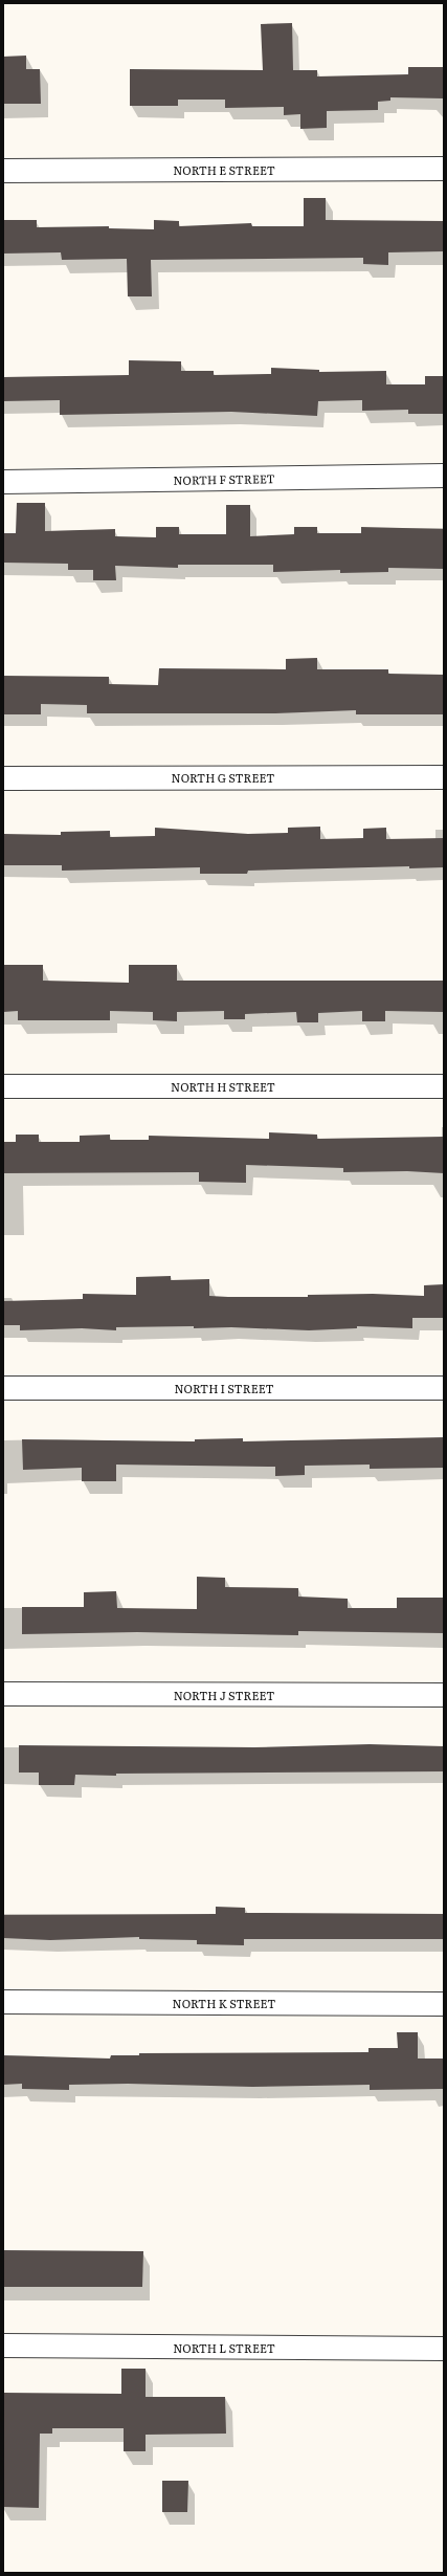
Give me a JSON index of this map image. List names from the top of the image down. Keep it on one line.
{"streets":{"street":["NORTH E STREET","NORTH F STREET","NORTH G STREET","NORTH H STREET","NORTH I STREET","NORTH J STREET","NORTH K STREET","NORTH L STREET"]}}
